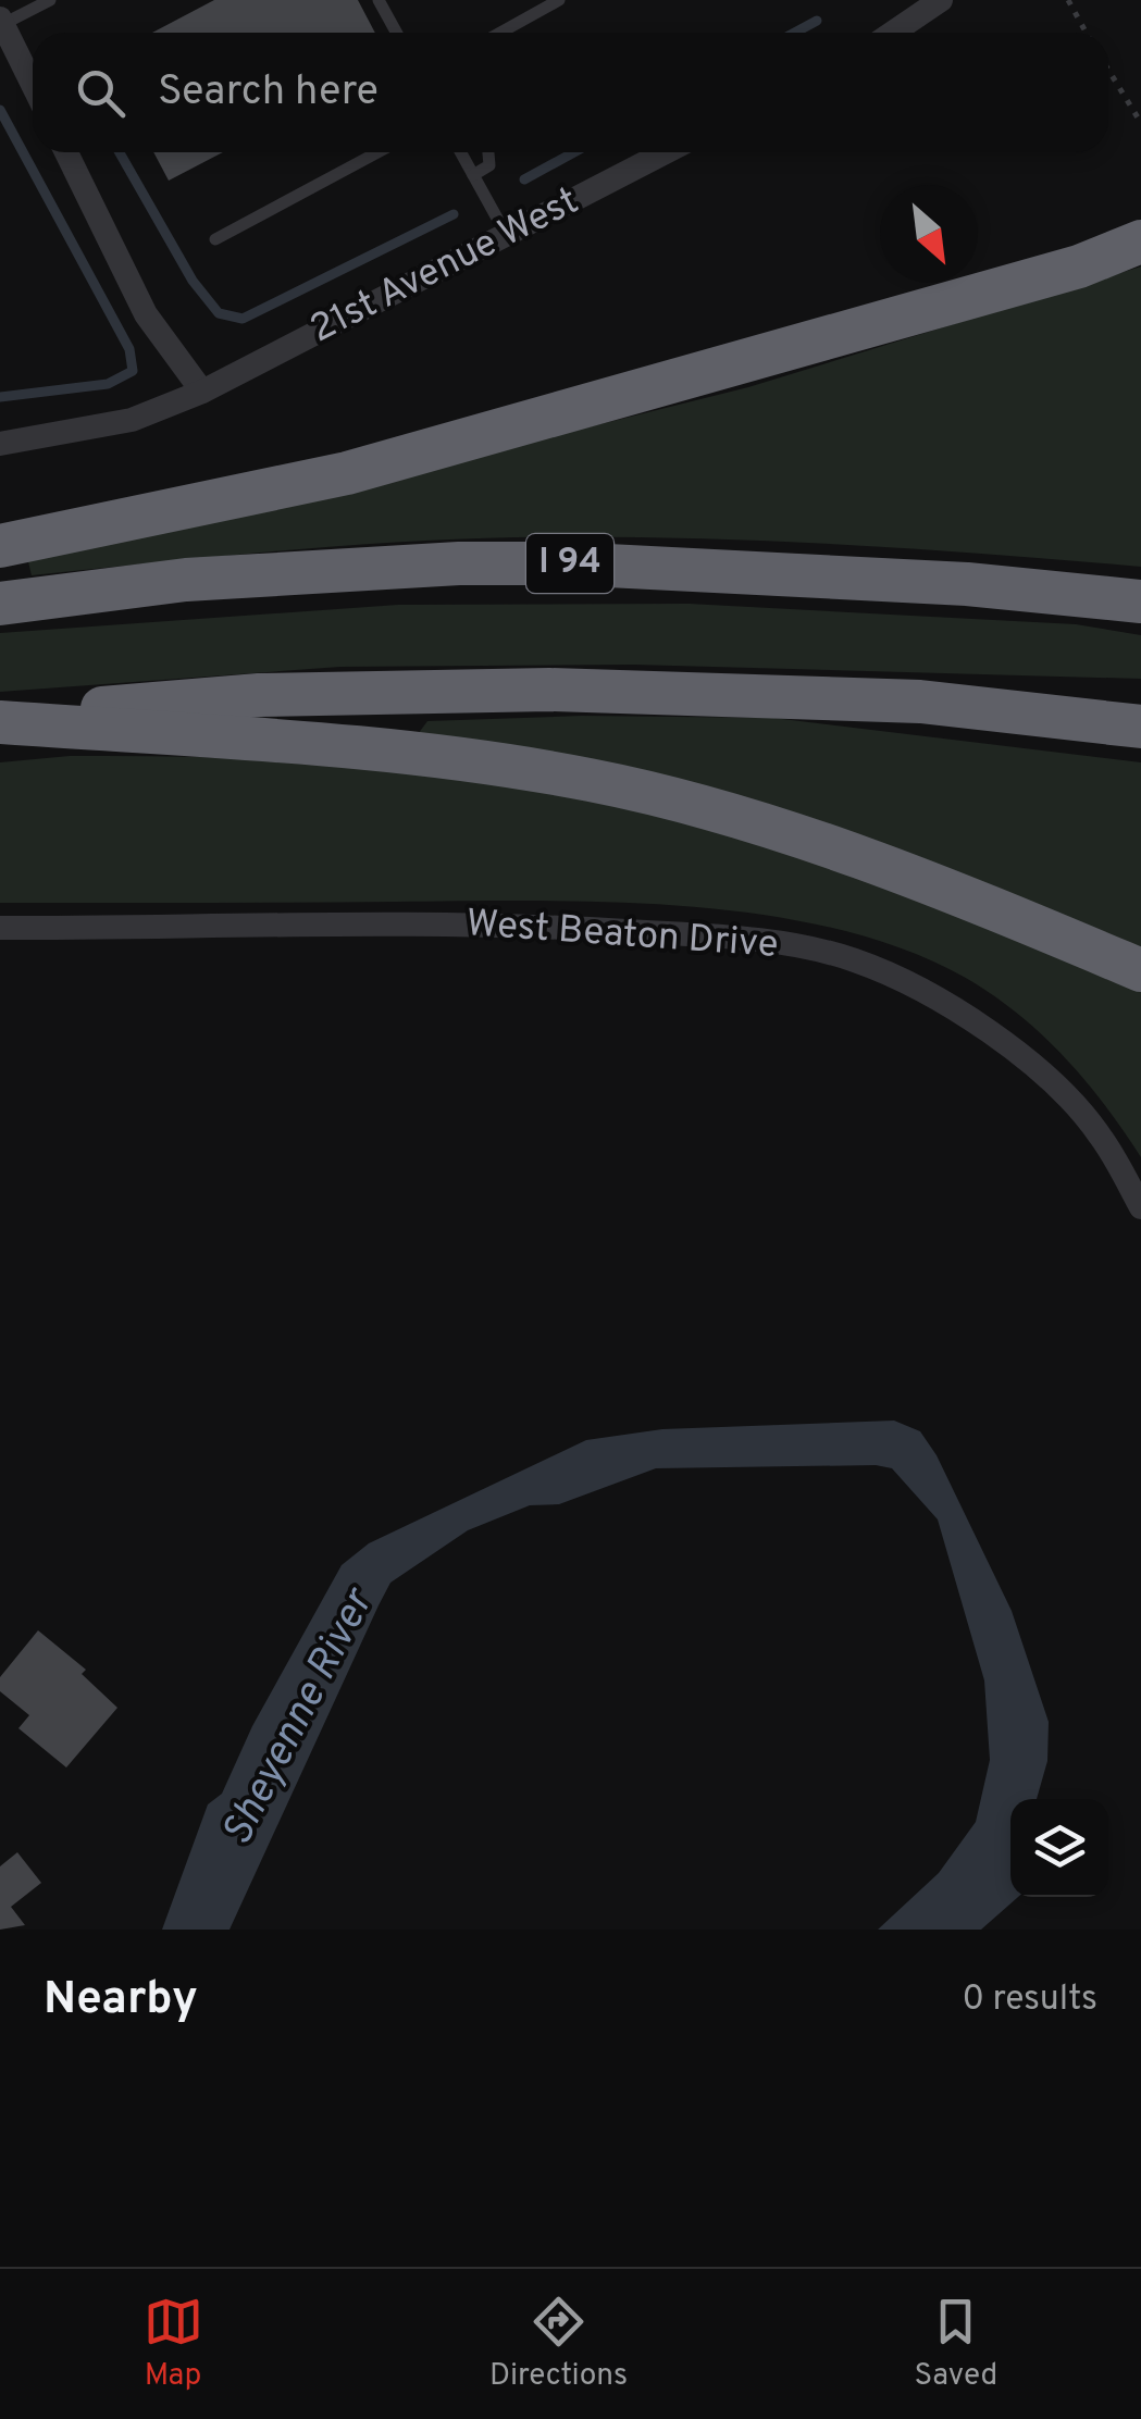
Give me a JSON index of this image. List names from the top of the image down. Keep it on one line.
{"streets":{"highway":["I 94"],"street":["21st Avenue West","West Beaton Drive"]},"water":["Sheyenne River"],"north":"bottom right","page":{"search":"Search here","heading":["Nearby","0 results"],"nav":["Map","Directions","Saved"]}}
